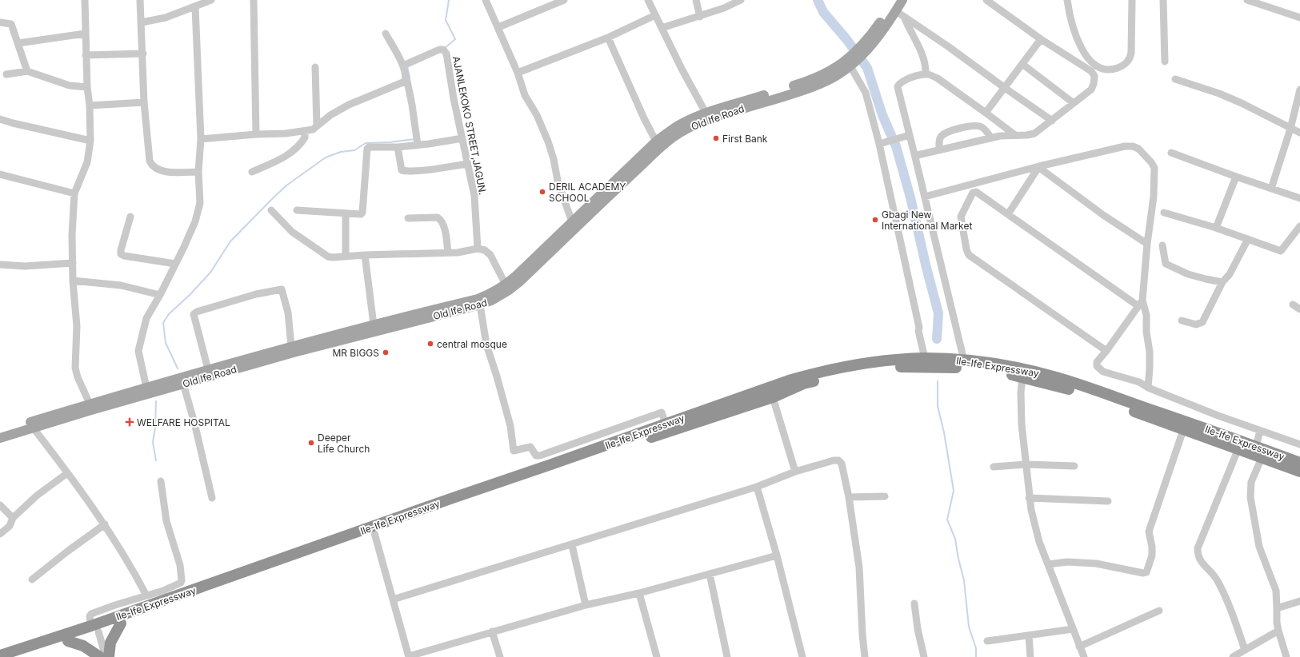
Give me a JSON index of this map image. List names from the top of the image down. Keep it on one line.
{"streets":{"highway":["Ile-Ife Expressway"],"main road":["Old Ife Road"],"street":["AJANLEKOKO STREET,JAGUN."]},"places":{"other":["First Bank","DERIL ACADEMY SCHOOL","Gbagi New International Market","central mosque","MR BIGGS","Deeper Life Church"],"health":["WELFARE HOSPITAL"]}}
